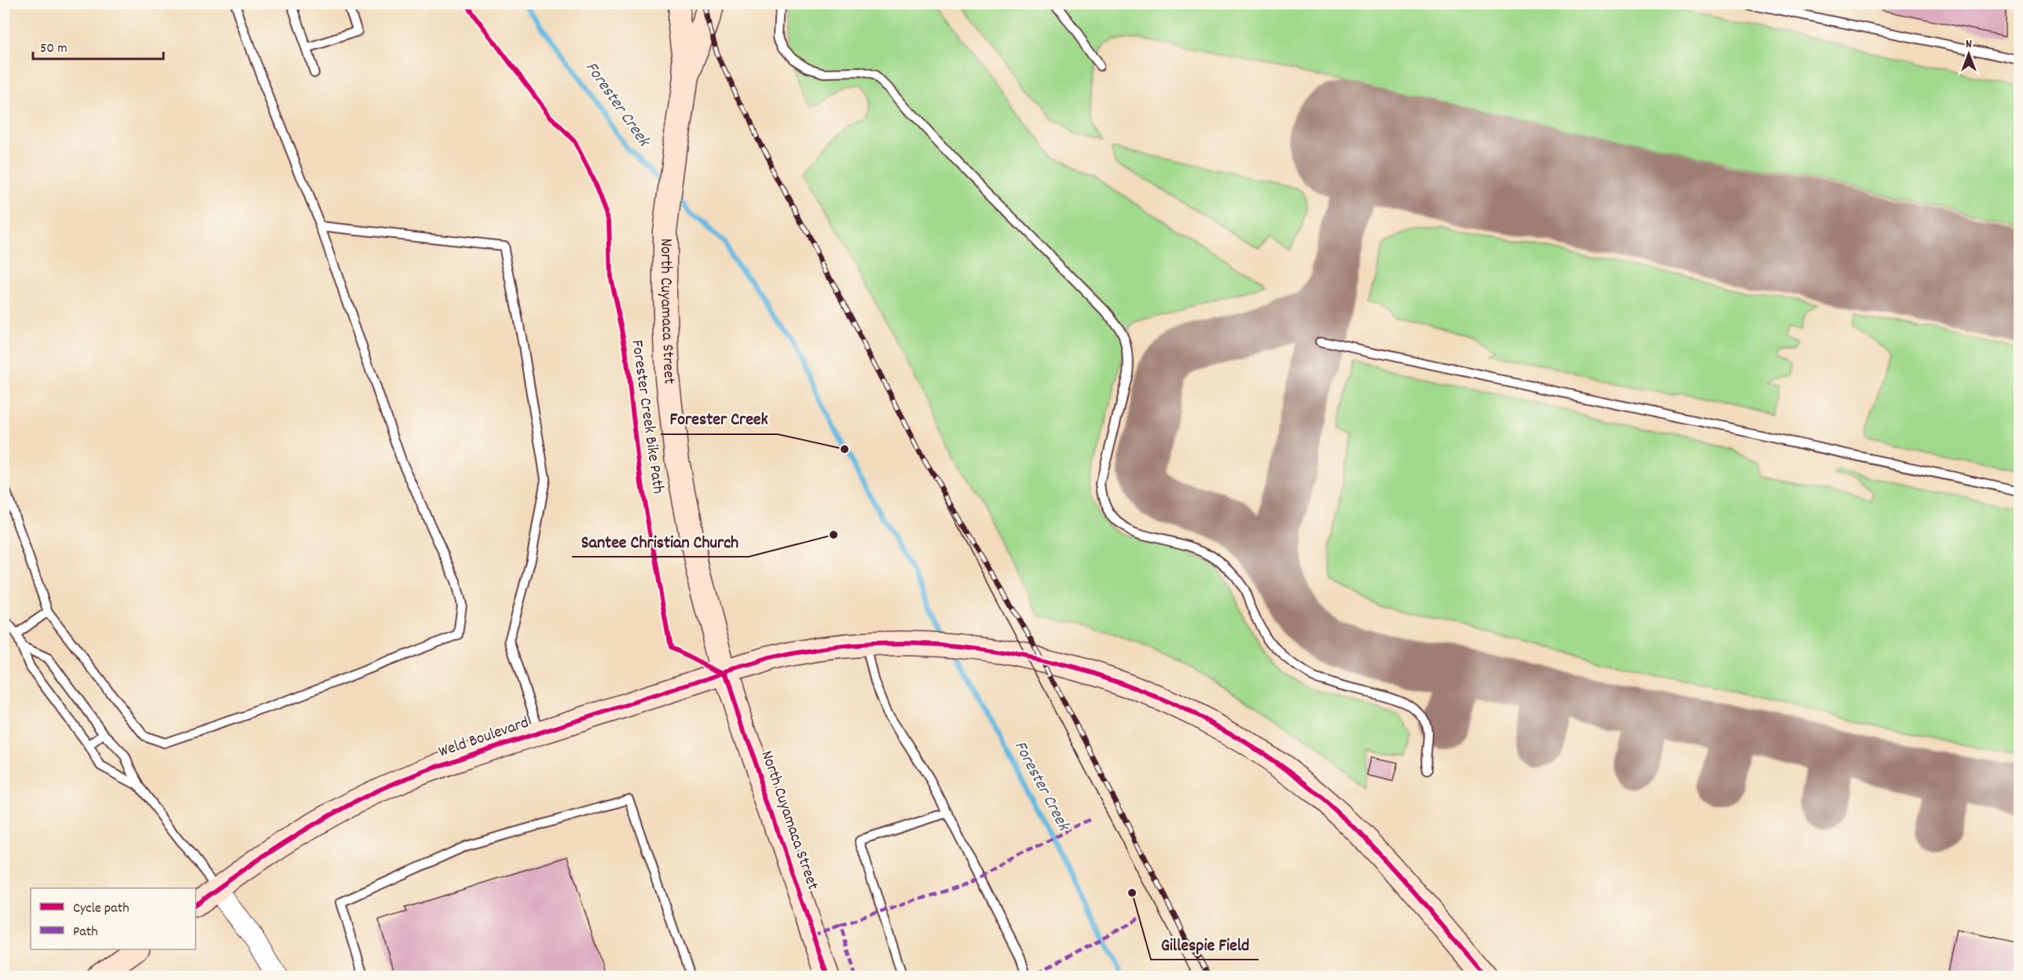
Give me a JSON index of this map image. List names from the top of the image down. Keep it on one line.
{"streets":{"main road":["North Cuyamaca Street","Weld Boulevard"],"cycle path":["Forester Creek Bike Path"]},"crossings":[["North Cuyamaca Street","Weld Boulevard"]],"water":["Forester Creek"],"places":["Forester Creek","Santee Christian Church","Gillespie Field"],"legend":["Cycle path","Path"],"scale_bar":"50 m","north":"top"}
